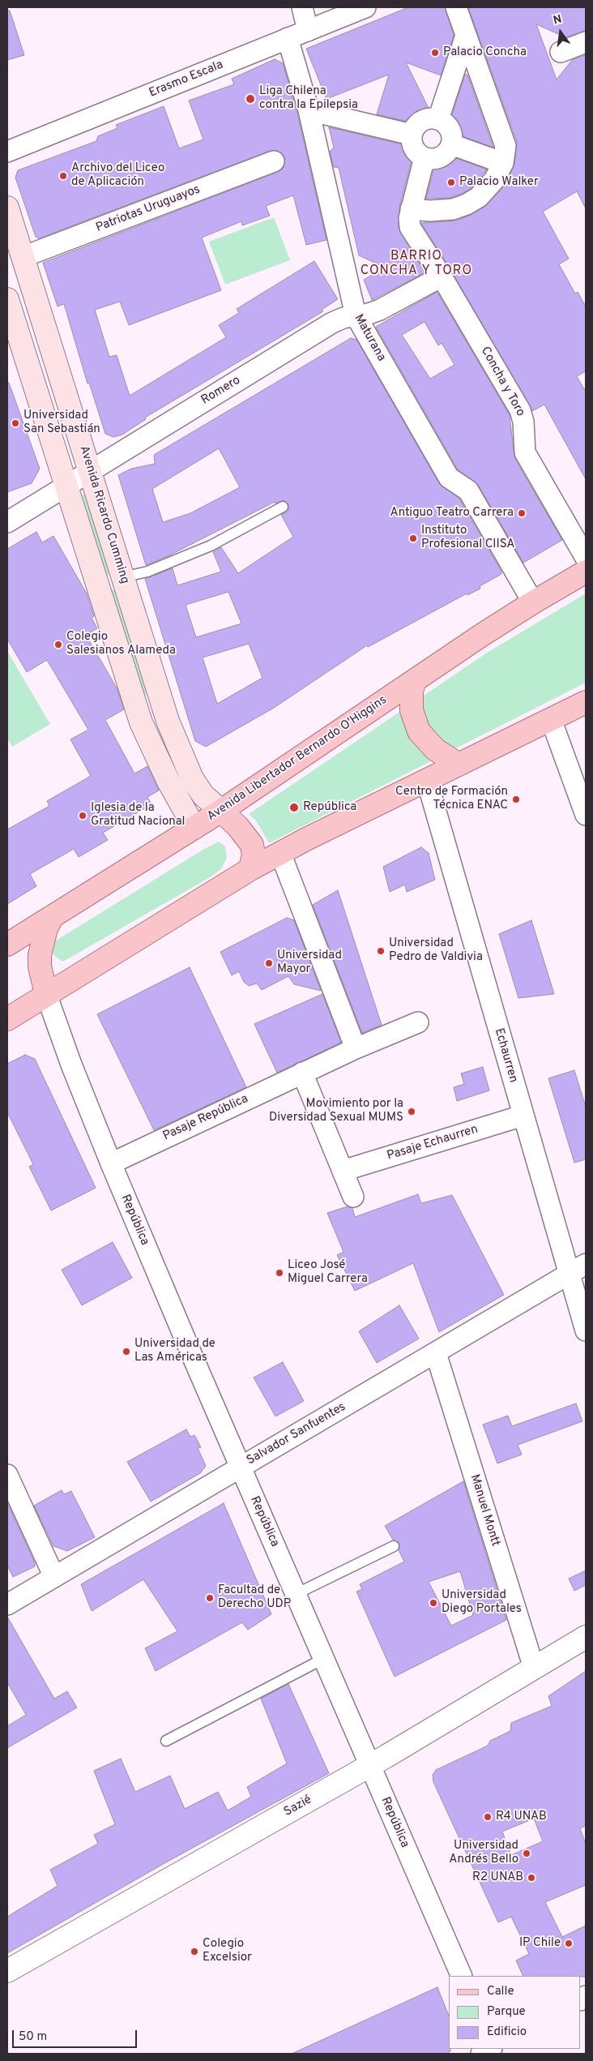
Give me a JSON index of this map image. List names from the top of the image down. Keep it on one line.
{"streets":{"main road":["Avenida Ricardo Cumming","Avenida Libertador Bernardo O'Higgins"],"street":["Erasmo Escala","Patriotas Uruguayos","Maturana","Concha y Toro","Romero","Echaurren","Pasaje República","Pasaje Echaurren","República","Salvador Sanfuentes","Manuel Montt","Sazié"]},"crossings":[["Erasmo Escala","Maturana"],["Patriotas Uruguayos","Avenida Ricardo Cumming"],["Maturana","Romero"],["Maturana","Avenida Libertador Bernardo O'Higgins"],["Concha y Toro","Romero"],["Romero","Avenida Ricardo Cumming"],["Avenida Ricardo Cumming","Avenida Libertador Bernardo O'Higgins"],["Echaurren","Pasaje Echaurren"],["Echaurren","Salvador Sanfuentes"],["Pasaje República","República"],["República","Salvador Sanfuentes"],["República","Sazié"],["Salvador Sanfuentes","Manuel Montt"],["Manuel Montt","Sazié"]],"districts":["BARRIO CONCHA Y TORO"],"places":["Palacio Concha","Liga Chilena contra la Epilepsia","Archivo del Liceo de Aplicación","Palacio Walker","Universidad San Sebastián","Antiguo Teatro Carrera","Instituto Profesional CIISA","Colegio Salesianos Alameda","Centro de Formación Técnica ENAC","República","Iglesia de la Gratitud Nacional","Universidad Pedro de Valdivia","Universidad Mayor","Movimiento por la Diversidad Sexual MUMS","Liceo José Miguel Carrera","Universidad de Las Américas","Facultad de Derecho UDP","Universidad Diego Portales","R4 UNAB","Universidad Andrés Bello","R2 UNAB","IP Chile","Colegio Excelsior"],"legend":["Calle","Parque","Edificio"],"scale_bar":"50 m","north":"top"}
